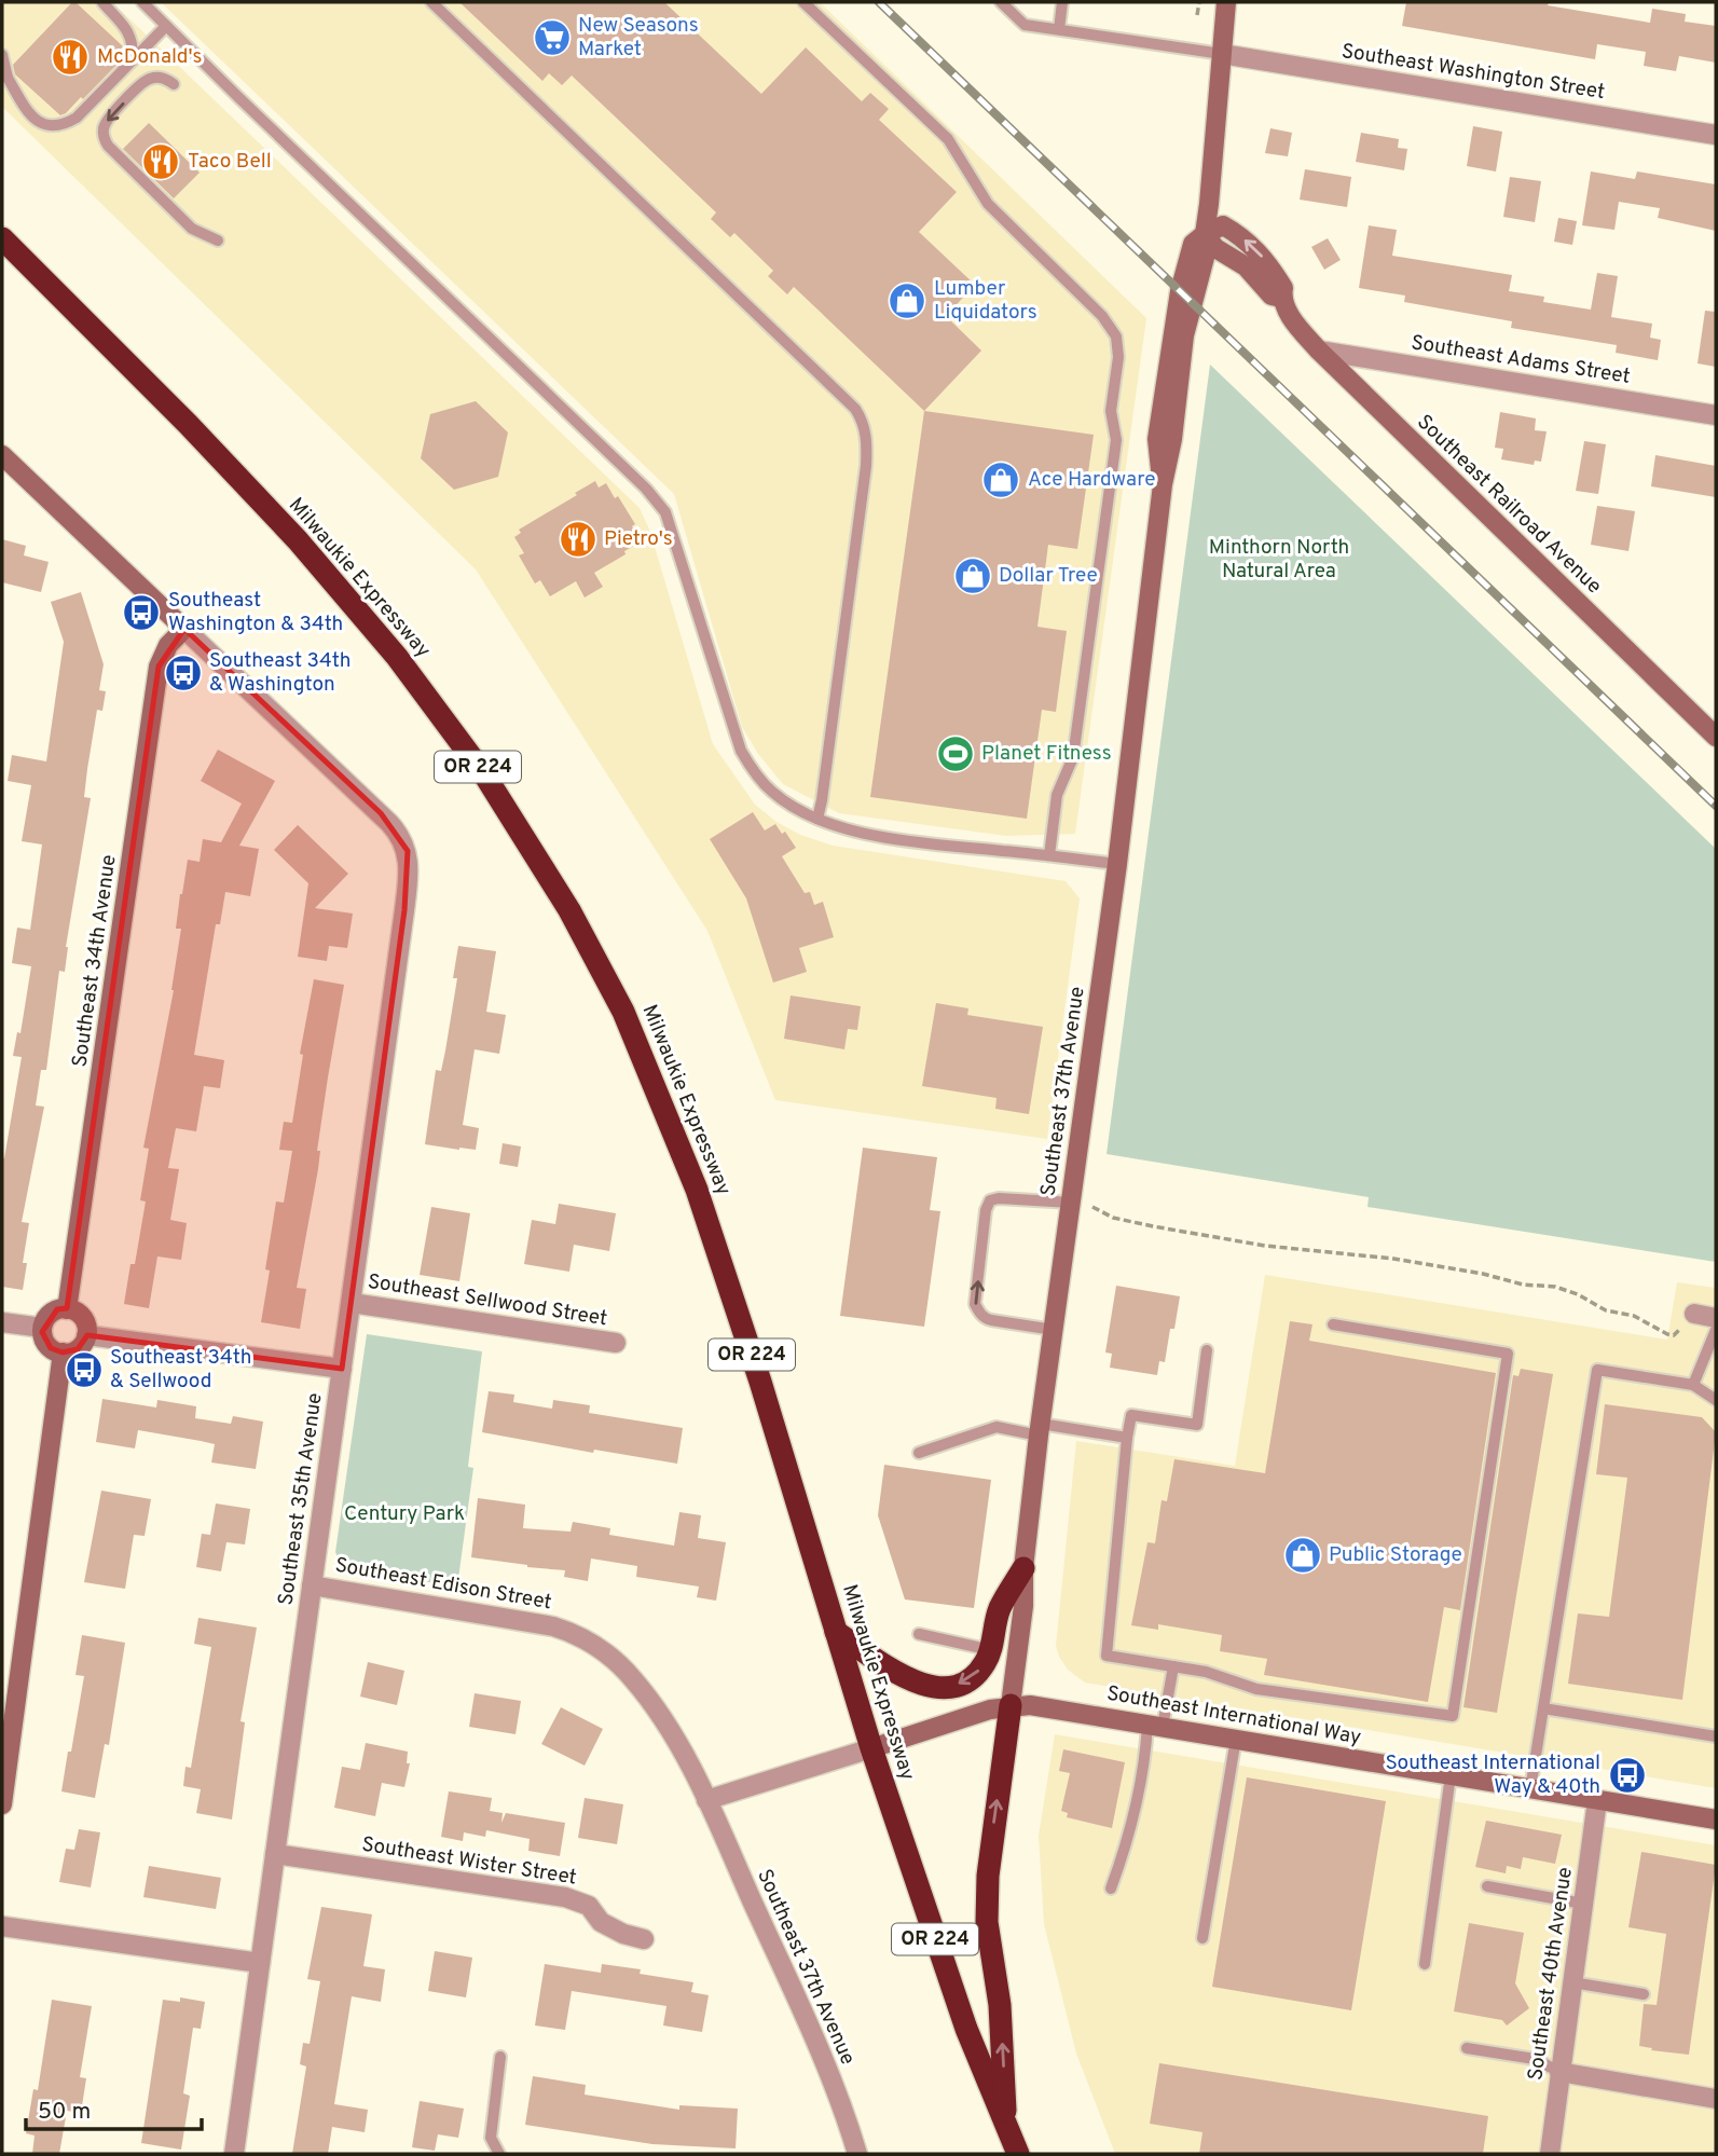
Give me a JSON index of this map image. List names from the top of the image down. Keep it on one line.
{"streets":{"highway":["Milwaukie Expressway","OR 224"],"street":["Southeast Washington Street","Southeast Adams Street","Southeast Railroad Avenue","Southeast 34th Avenue","Southeast 37th Avenue","Southeast Sellwood Street","Southeast 35th Avenue","Southeast Edison Street","Southeast International Way","Southeast Wister Street","Southeast 40th Avenue"]},"crossings":[["Southeast Washington Street","Southeast 37th Avenue"],["Southeast Adams Street","Southeast Railroad Avenue"],["Southeast Railroad Avenue","Southeast 37th Avenue"],["Southeast 34th Avenue","Southeast 35th Avenue"],["Southeast 37th Avenue","Southeast Edison Street"],["Southeast 37th Avenue","Southeast International Way"],["Southeast Sellwood Street","Southeast 35th Avenue"],["Southeast 35th Avenue","Southeast Edison Street"],["Southeast 35th Avenue","Southeast Wister Street"],["Southeast International Way","Southeast 40th Avenue"]],"parks":["Minthorn North Natural Area","Century Park"],"places":{"supermarket":["New Seasons Market"],"restaurant":["McDonald's","Taco Bell","Pietro's"],"shop":["Lumber Liquidators","Ace Hardware","Dollar Tree","Public Storage"],"bus stop":["Southeast Washington & 34th","Southeast 34th & Washington","Southeast 34th & Sellwood","Southeast International Way & 40th"],"sports":["Planet Fitness"]},"scale_bar":"50 m"}
